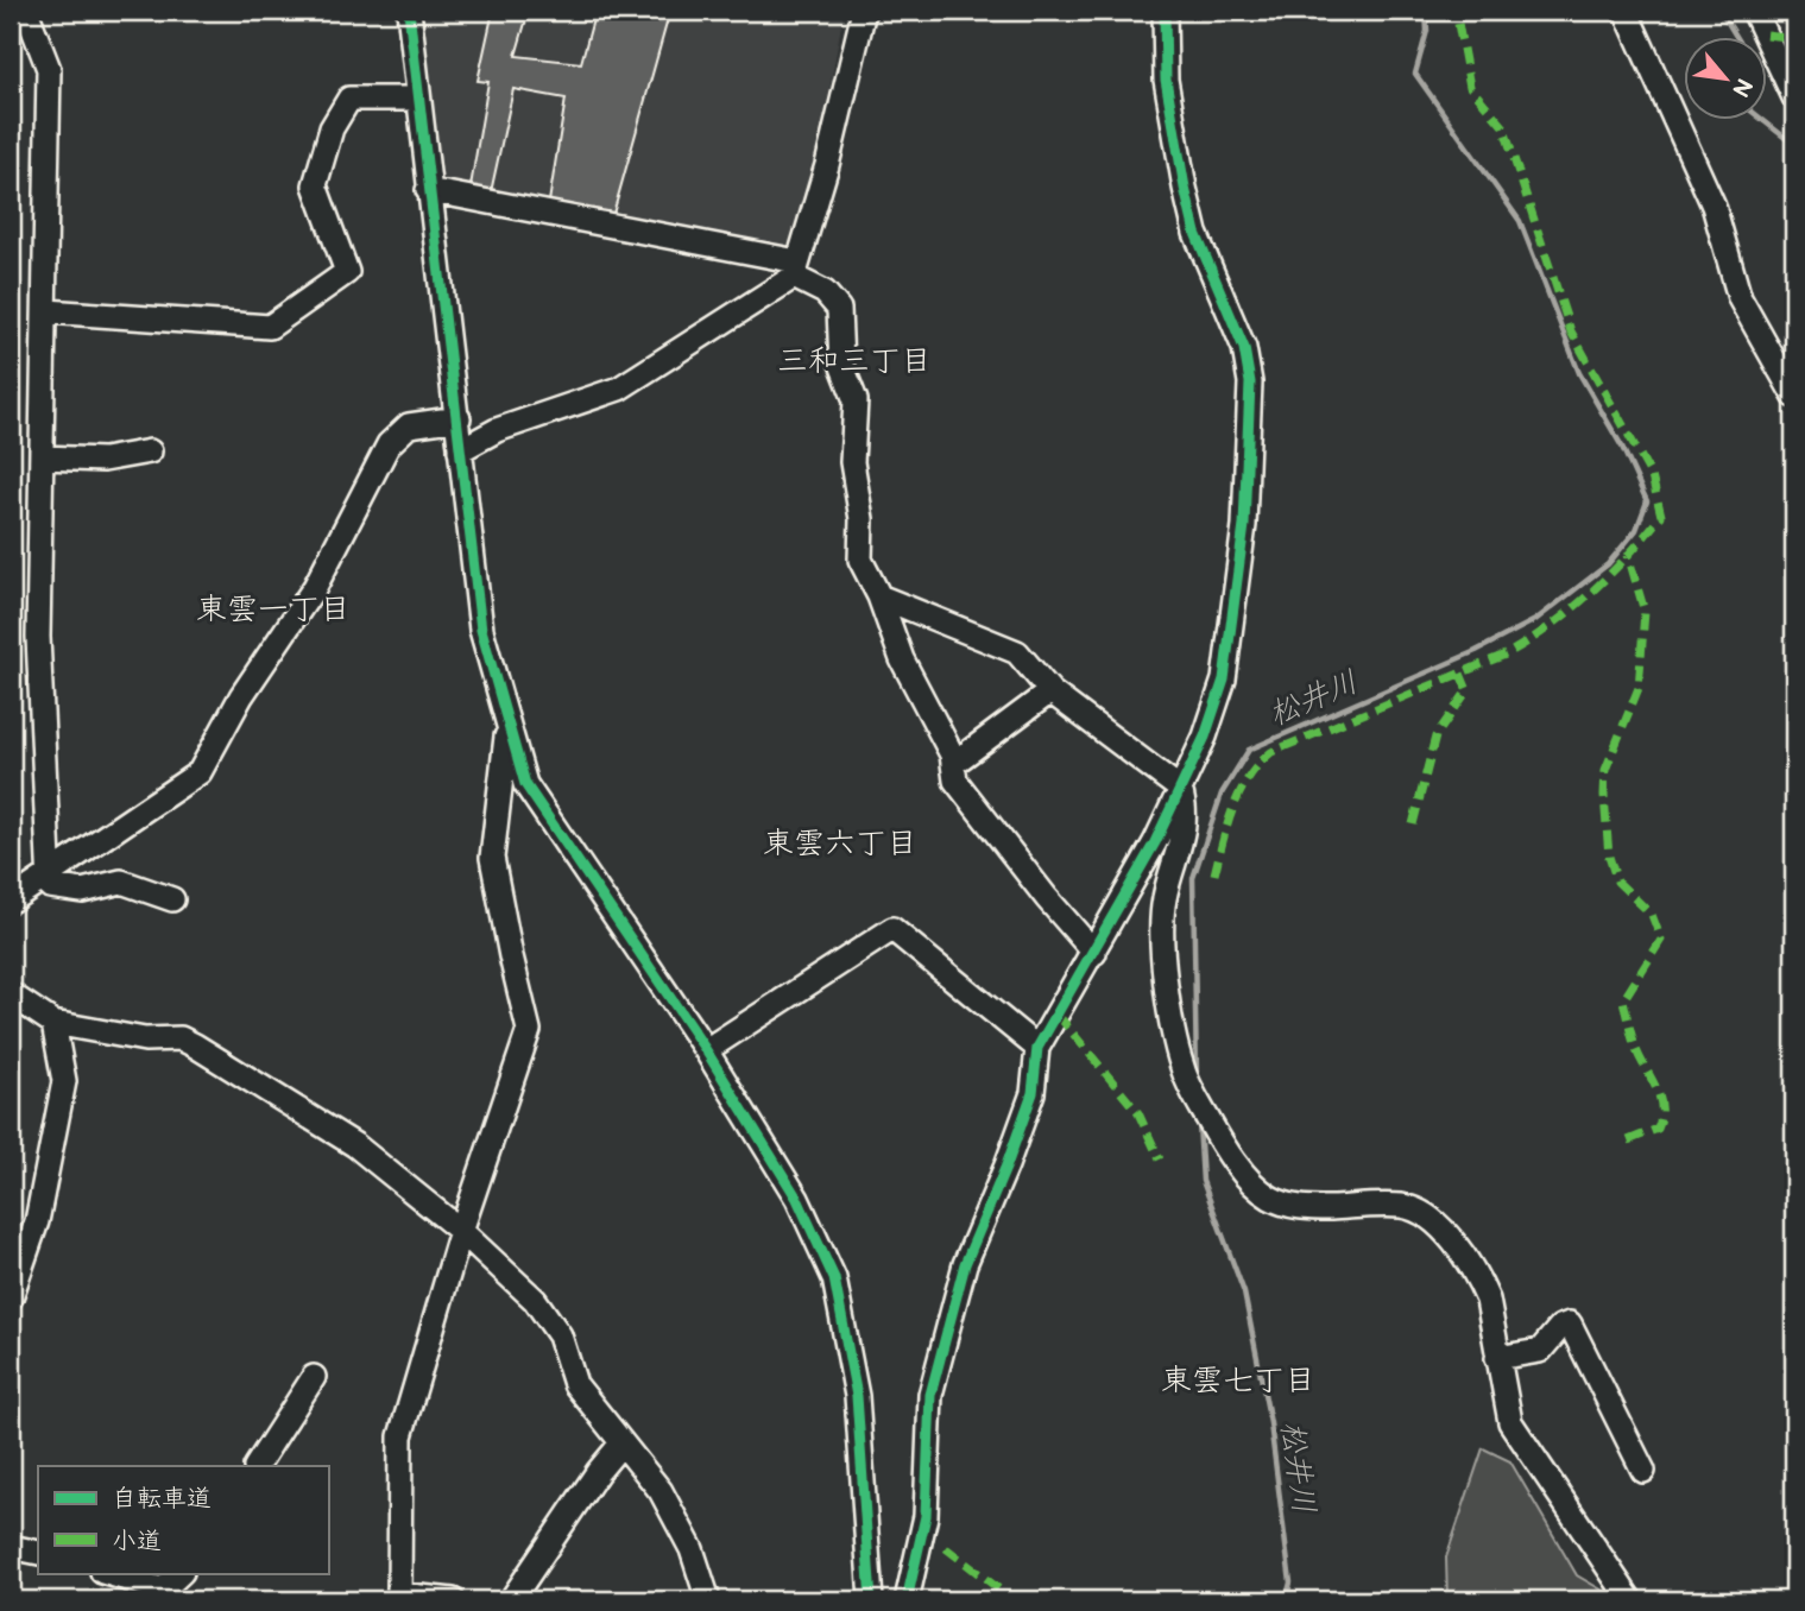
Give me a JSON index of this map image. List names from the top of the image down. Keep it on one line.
{"districts":["三和三丁目","東雲一丁目","東雲六丁目","東雲七丁目"],"water":["松井川"],"legend":["自転車道","小道"],"north":"bottom right"}
